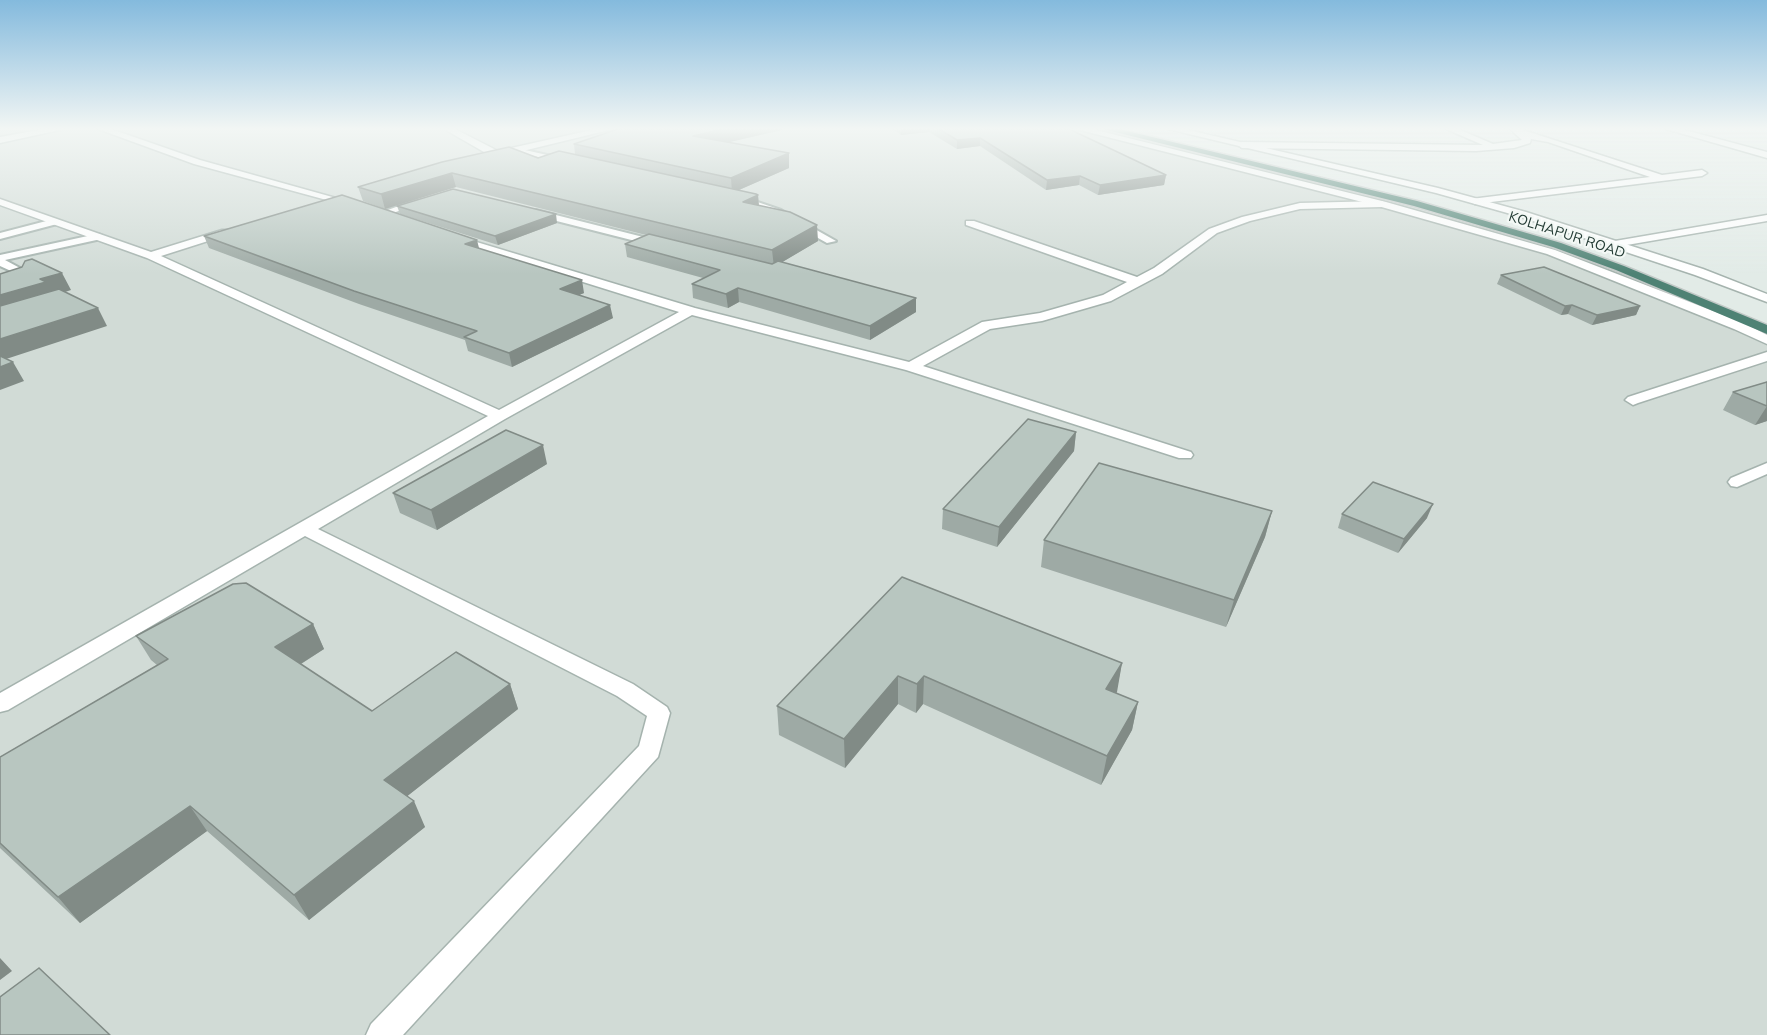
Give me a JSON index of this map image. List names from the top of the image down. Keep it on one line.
{"streets":{"highway":["KOLHAPUR ROAD"]}}
